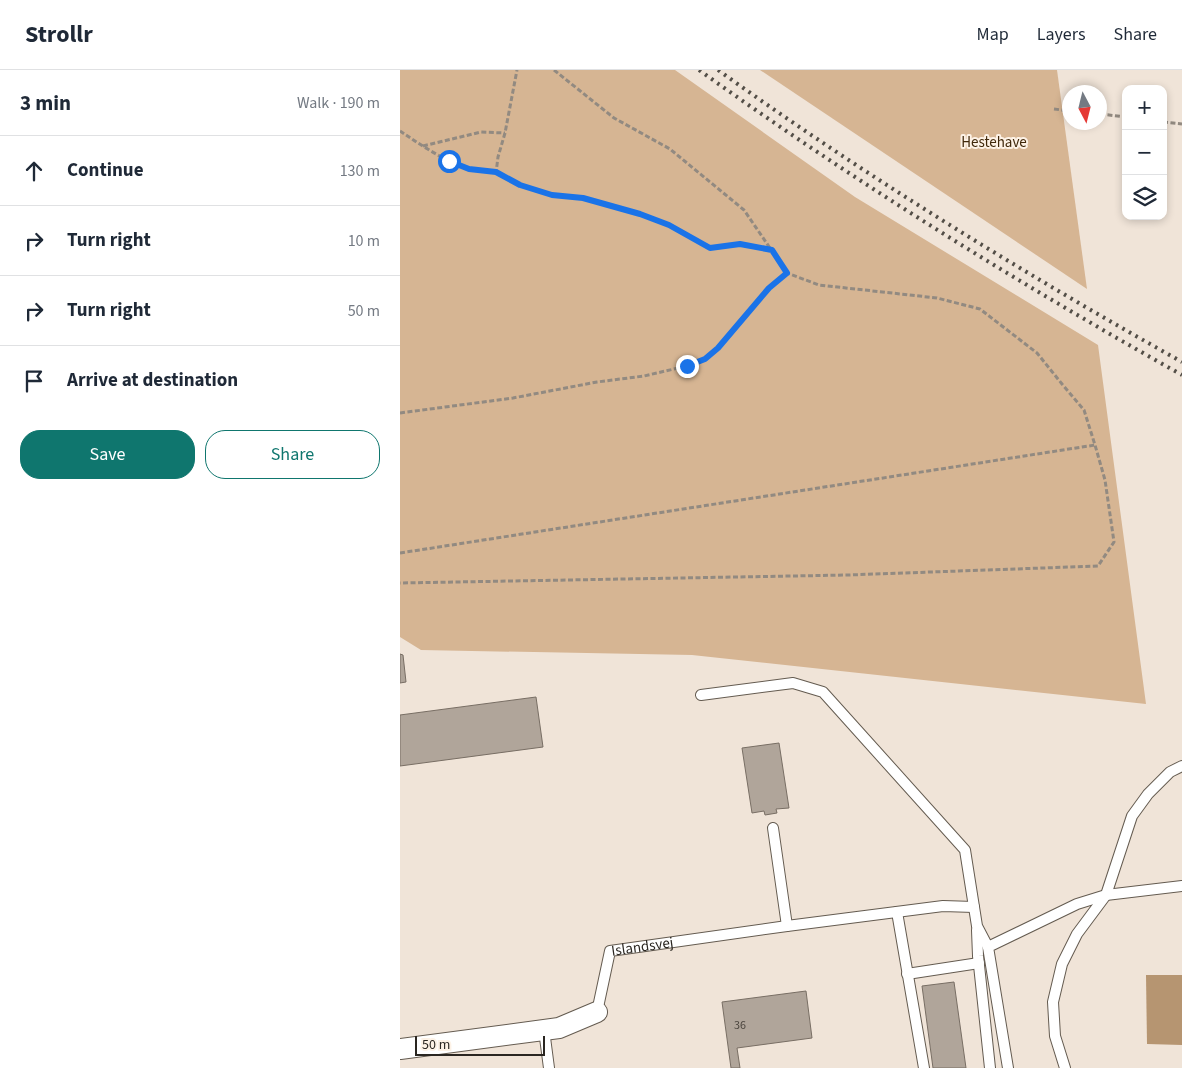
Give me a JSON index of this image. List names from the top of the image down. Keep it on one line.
{"streets":{"street":["Islandsvej"]},"parks":["Hestehave"],"house_numbers":["36"],"scale_bar":"50 m","north":"bottom","page":{"header":"Strollr","nav":["Map","Layers","Share"],"heading":["3 min","Walk · 190 m"],"map_buttons":["+","−"],"list":[["Continue","130 m"],["Turn right","10 m"],["Turn right","50 m"],"Arrive at destination"],"buttons":["Save","Share"],"scale":"50 m"}}
